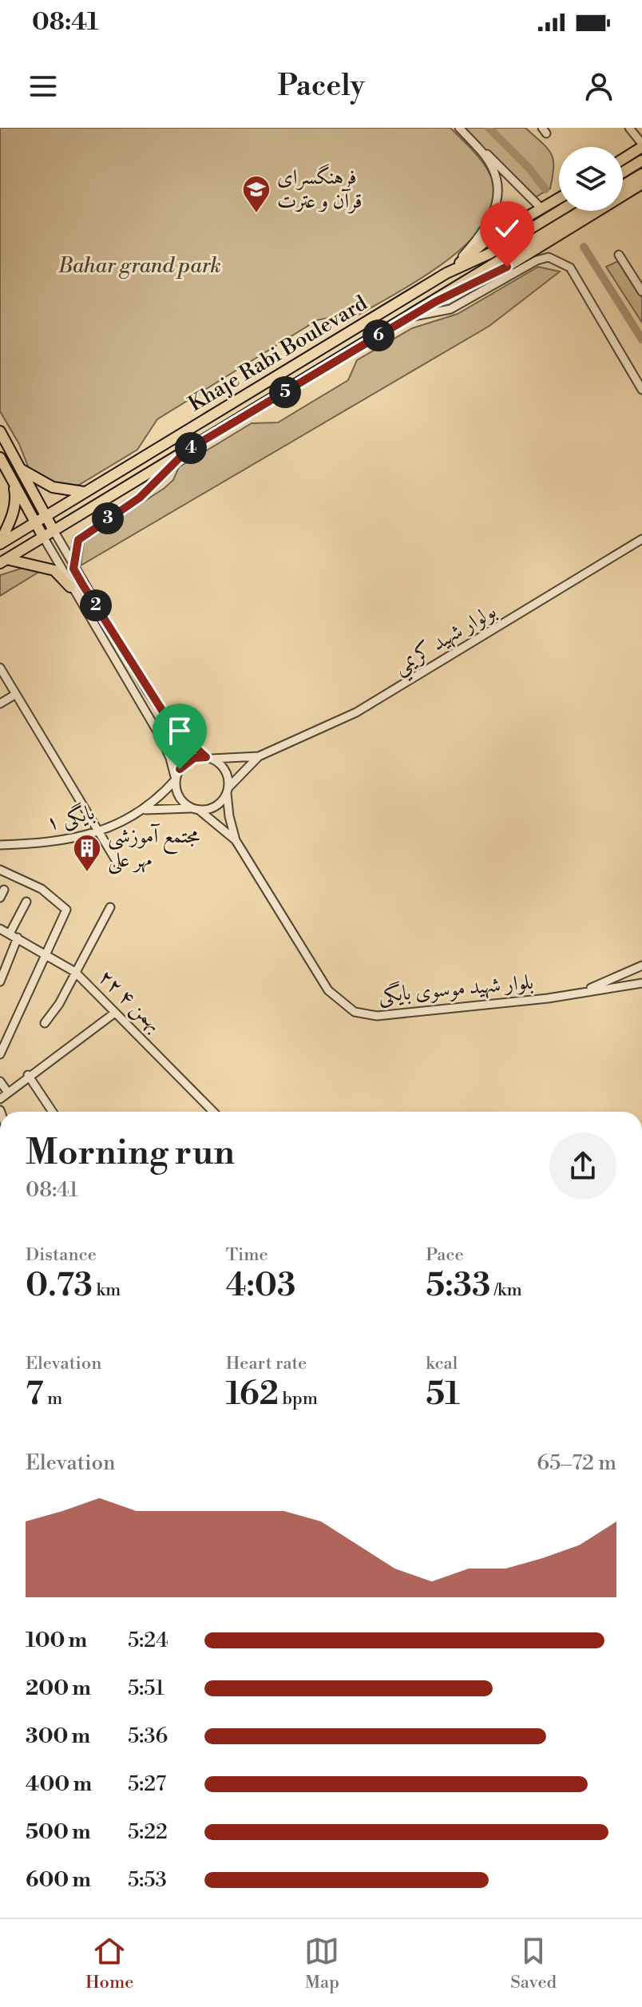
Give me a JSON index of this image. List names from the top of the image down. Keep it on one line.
{"streets":{"main road":["Khaje Rabi Boulevard"],"street":["بولوار شهيد كريمي","بایگی ۱","بلوار شهید موسوی بایگی","۲۲ بهمن ۴"]},"crossings":[["بولوار شهيد كريمي","بلوار شهید موسوی بایگی"]],"parks":["Bahar grand park"],"places":{"school or university":["فرهنگسرای قرآن و عترت"],"building":["مجتمع آموزشی مهر علی"]},"page":{"status":"08:41","header":"Pacely","pins":["6","5","4","3","2"],"heading":["Morning run","08:41"],"stats":[["Distance","0.73 km"],["Time","4:03"],["Pace","5:33 /km"],["Elevation","7 m"],["Heart rate","162 bpm"],["kcal","51"]],"chart":["Elevation","65–72 m"],"list":[{"name":"100 m","note":"5:24"},{"name":"200 m","note":"5:51"},{"name":"300 m","note":"5:36"},{"name":"400 m","note":"5:27"},{"name":"500 m","note":"5:22"},{"name":"600 m","note":"5:53"}],"tabs":["Home","Map","Saved"]}}
